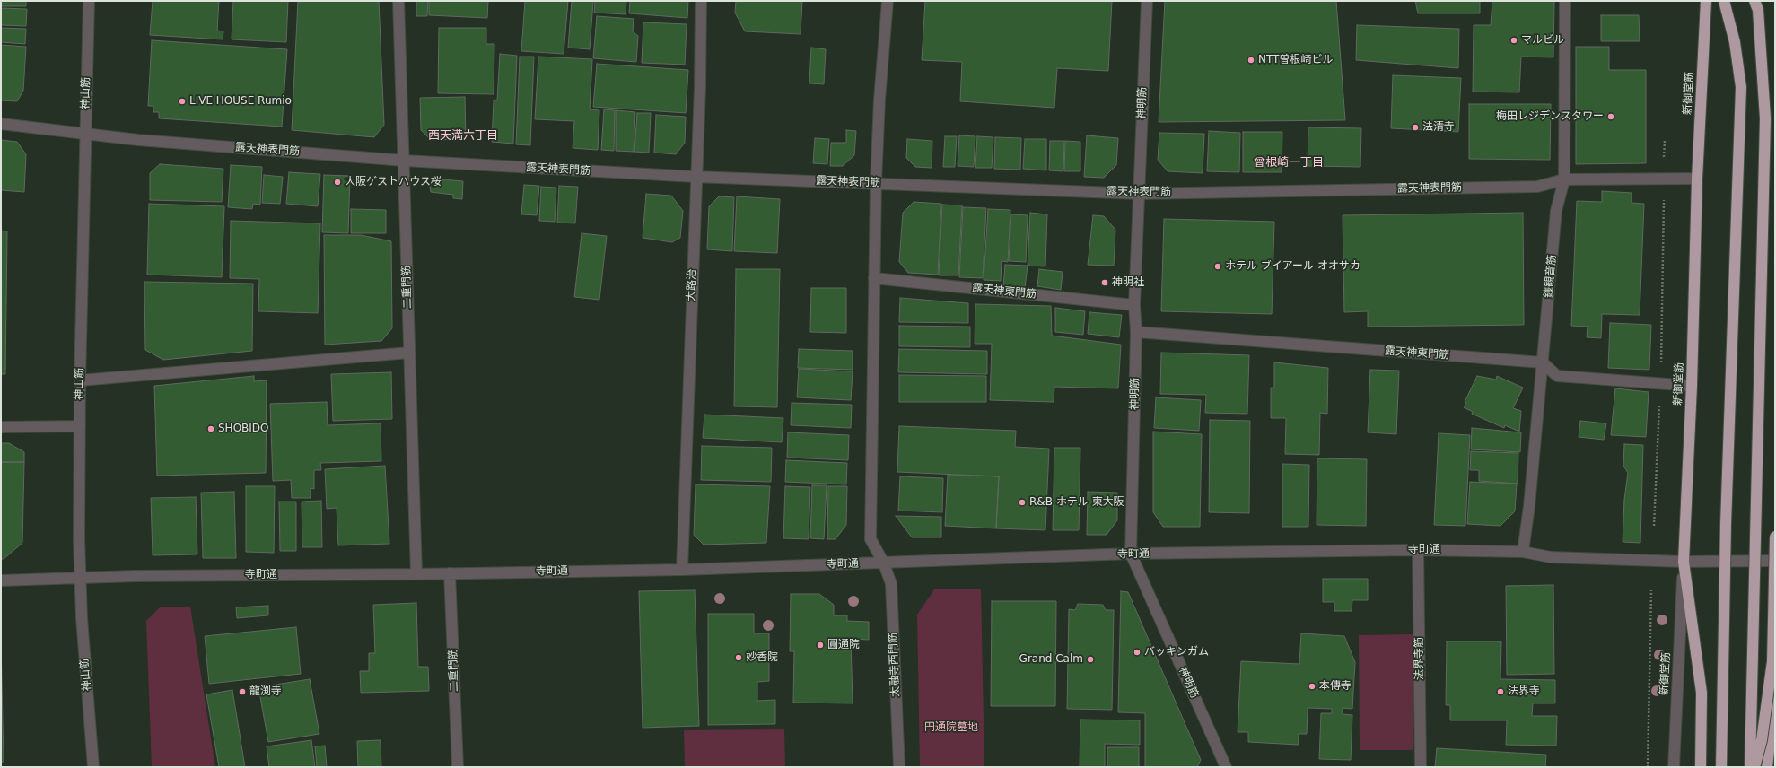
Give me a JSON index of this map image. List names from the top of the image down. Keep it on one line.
{"streets":{"highway":["新御堂筋"],"street":["神山筋","神明筋","露天神表門筋","銭観音筋","大路治","二重門筋","露天神東門筋","寺町通","法界寺筋","太融寺西門筋"]},"crossings":[["神山筋","露天神表門筋"],["神山筋","寺町通"],["新御堂筋","露天神表門筋"],["新御堂筋","寺町通"],["神明筋","露天神表門筋"],["神明筋","露天神東門筋"],["神明筋","寺町通"],["露天神表門筋","銭観音筋"],["露天神表門筋","大路治"],["露天神表門筋","二重門筋"],["露天神表門筋","太融寺西門筋"],["銭観音筋","露天神東門筋"],["銭観音筋","寺町通"],["大路治","寺町通"],["二重門筋","寺町通"],["露天神東門筋","太融寺西門筋"],["寺町通","法界寺筋"],["寺町通","太融寺西門筋"]],"districts":["西天満六丁目","曾根崎一丁目"],"parks":["円通院墓地"],"places":["マルビル","NTT曽根崎ビル","LIVE HOUSE Rumio","梅田レジデンスタワー","法清寺","大阪ゲストハウス桜","ホテル ブイアール オオサカ","神明社","SHOBIDO","R&B ホテル 東大阪","圓通院","バッキンガム","妙香院","Grand Calm","本傳寺","龍渕寺","法界寺"]}
